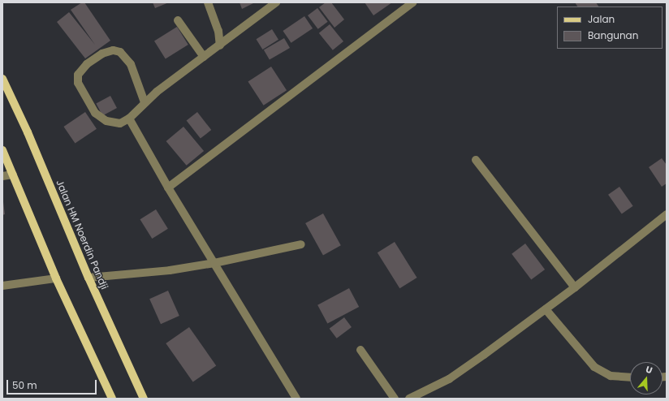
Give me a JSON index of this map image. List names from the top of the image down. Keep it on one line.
{"streets":{"main road":["Jalan HM Noerdin Pandji"]},"legend":["Jalan","Bangunan"],"scale_bar":"50 m","north":"top"}
